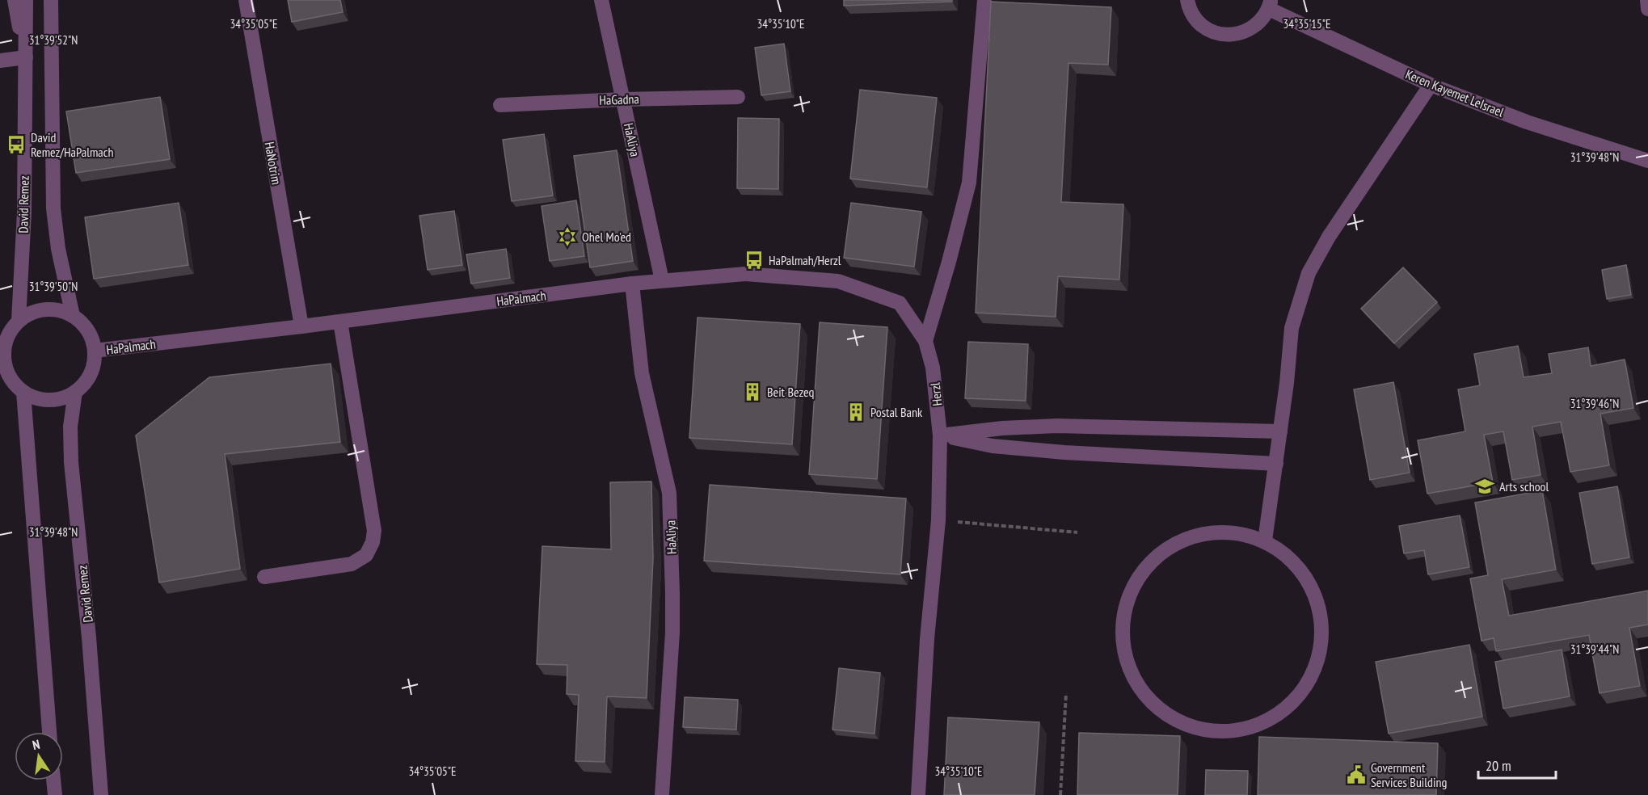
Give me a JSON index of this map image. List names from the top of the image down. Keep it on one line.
{"streets":{"street":["Keren Kayemet LeIsrael","HaGadna","HaAliya","HaNotrim","David Remez","HaPalmach","Herzl"]},"crossings":[["HaGadna","HaAliya"],["HaAliya","HaPalmach"],["HaNotrim","HaPalmach"],["David Remez","HaPalmach"],["HaPalmach","Herzl"]],"places":{"bus stop":["David Remez/HaPalmach","HaPalmah/Herzl"],"synagogue":["Ohel Mo'ed"],"building":["Beit Bezeq","Postal Bank"],"school or university":["Arts school"],"public building":["Government Services Building"]},"scale_bar":"20 m","north":"top","coordinates":["34°35'05\"E","34°35'10\"E","34°35'15\"E","31°39'52\"N","31°39'48\"N","31°39'50\"N","31°39'46\"N","31°39'44\"N"]}
